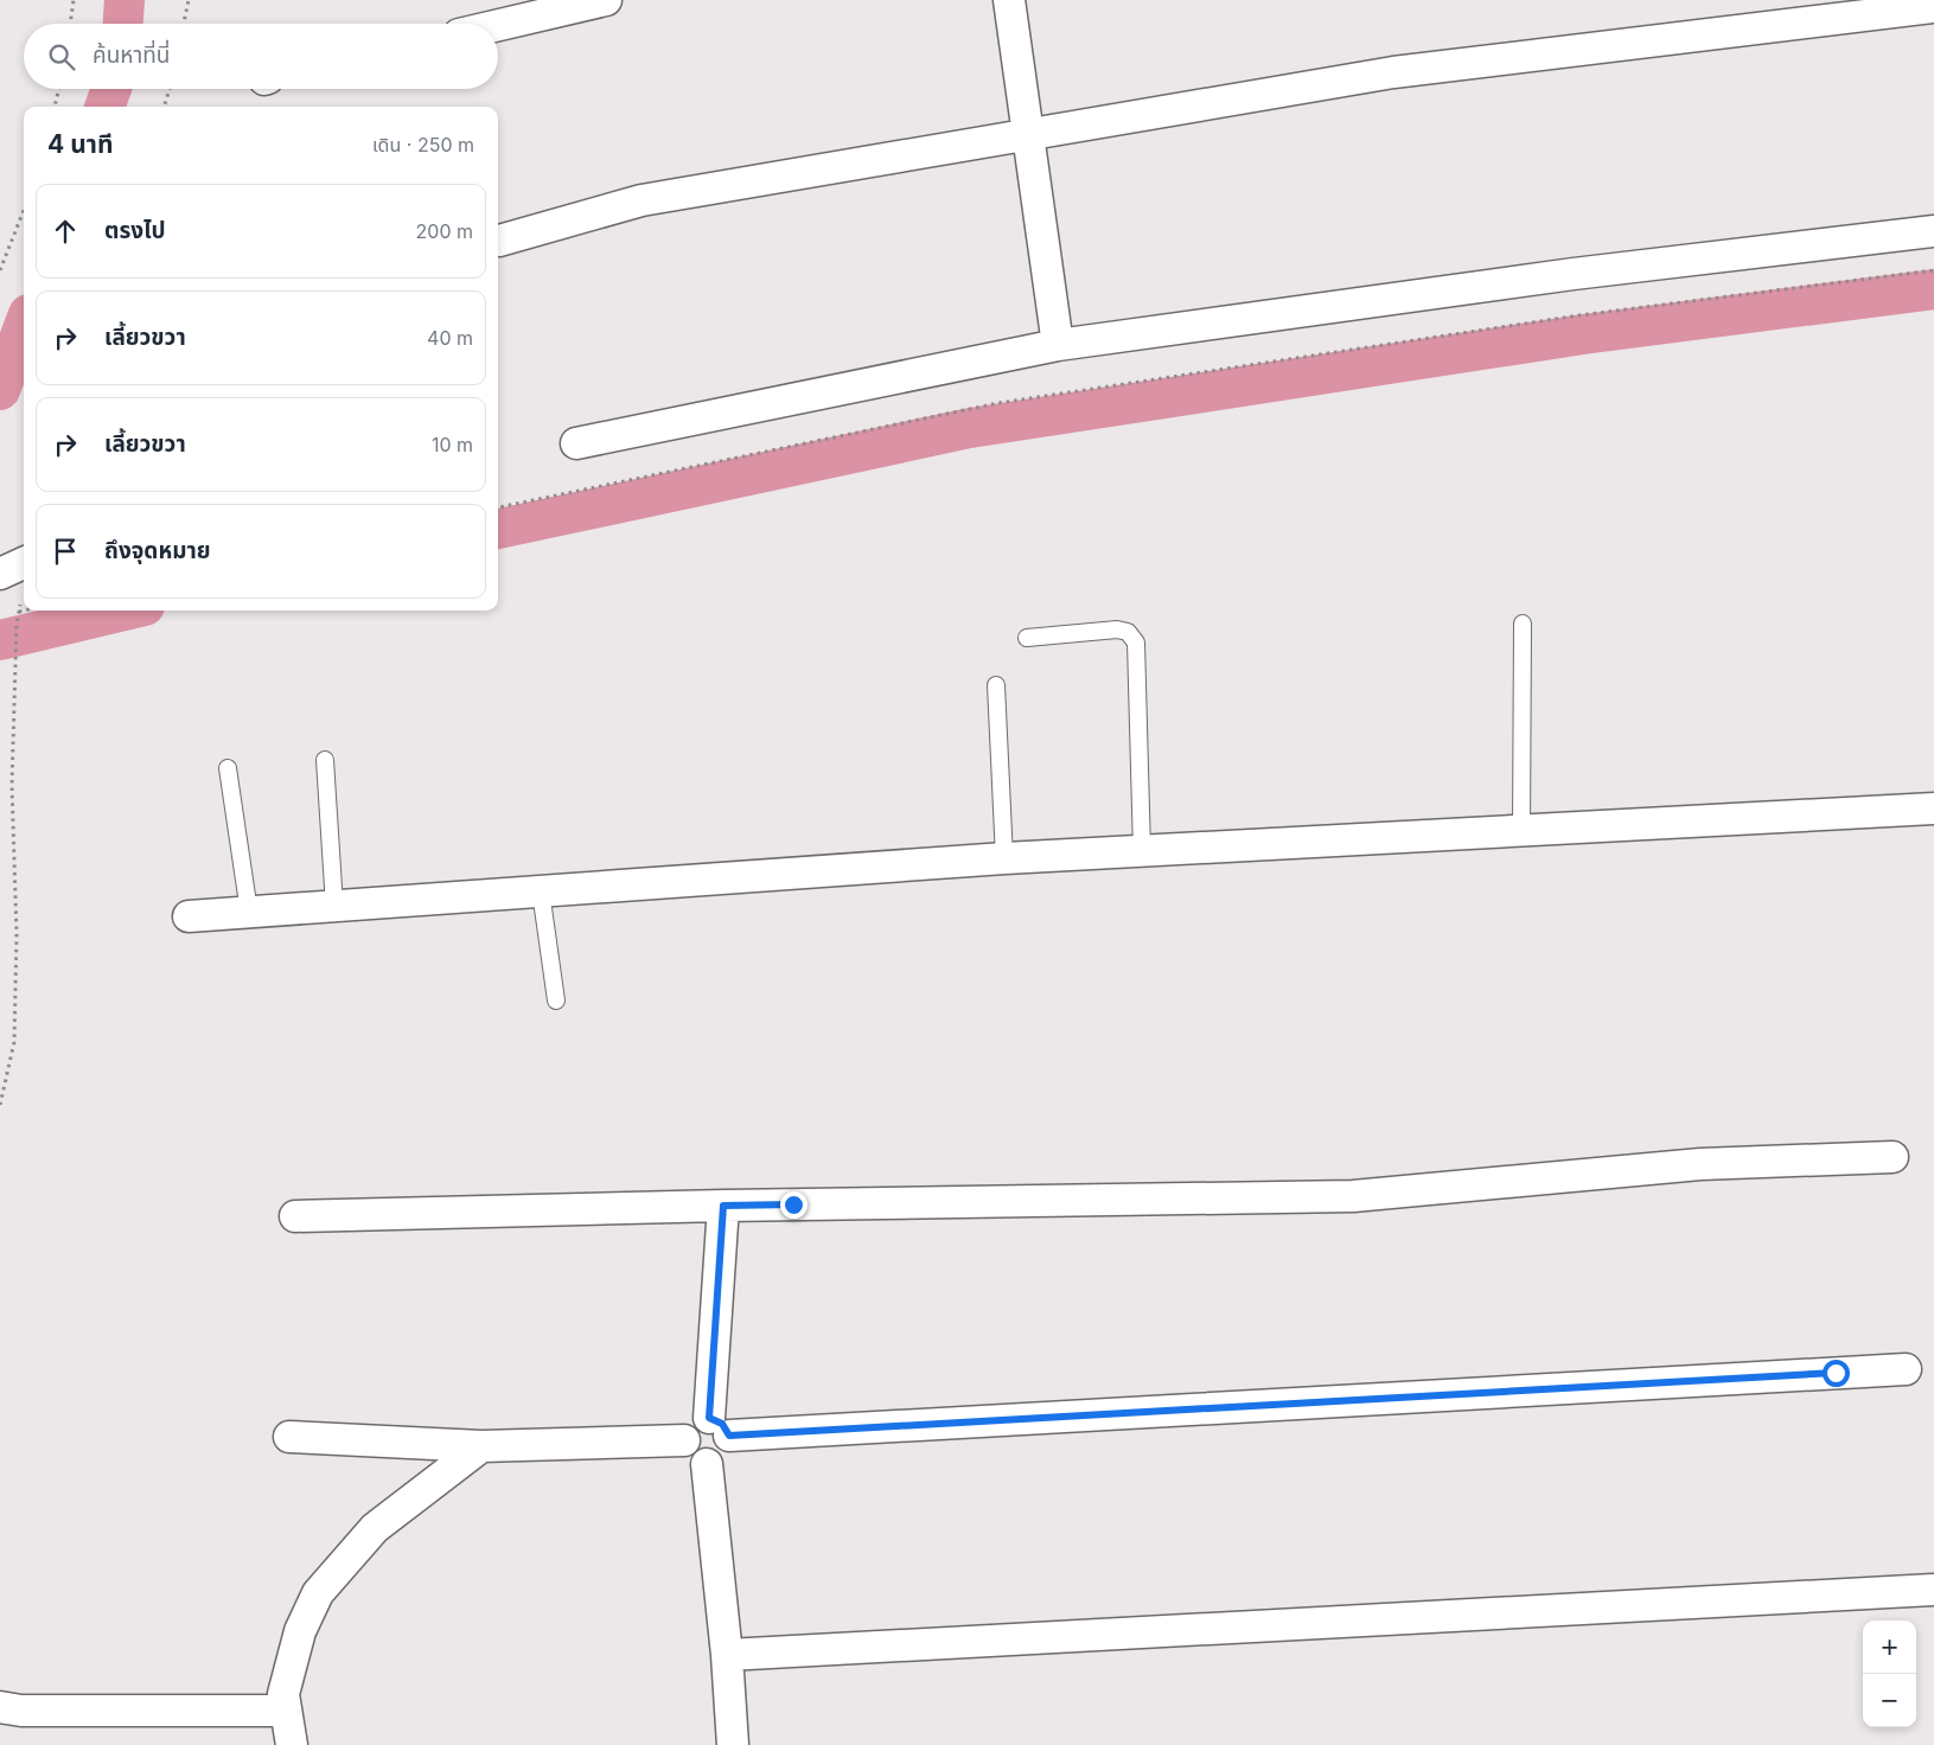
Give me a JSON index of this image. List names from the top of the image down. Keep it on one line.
{"page":{"search":"ค้นหาที่นี่","heading":["4 นาที","เดิน · 250 m"],"list":[["ตรงไป","200 m"],["เลี้ยวขวา","40 m"],["เลี้ยวขวา","10 m"],"ถึงจุดหมาย"],"map_buttons":["+","−"]}}
